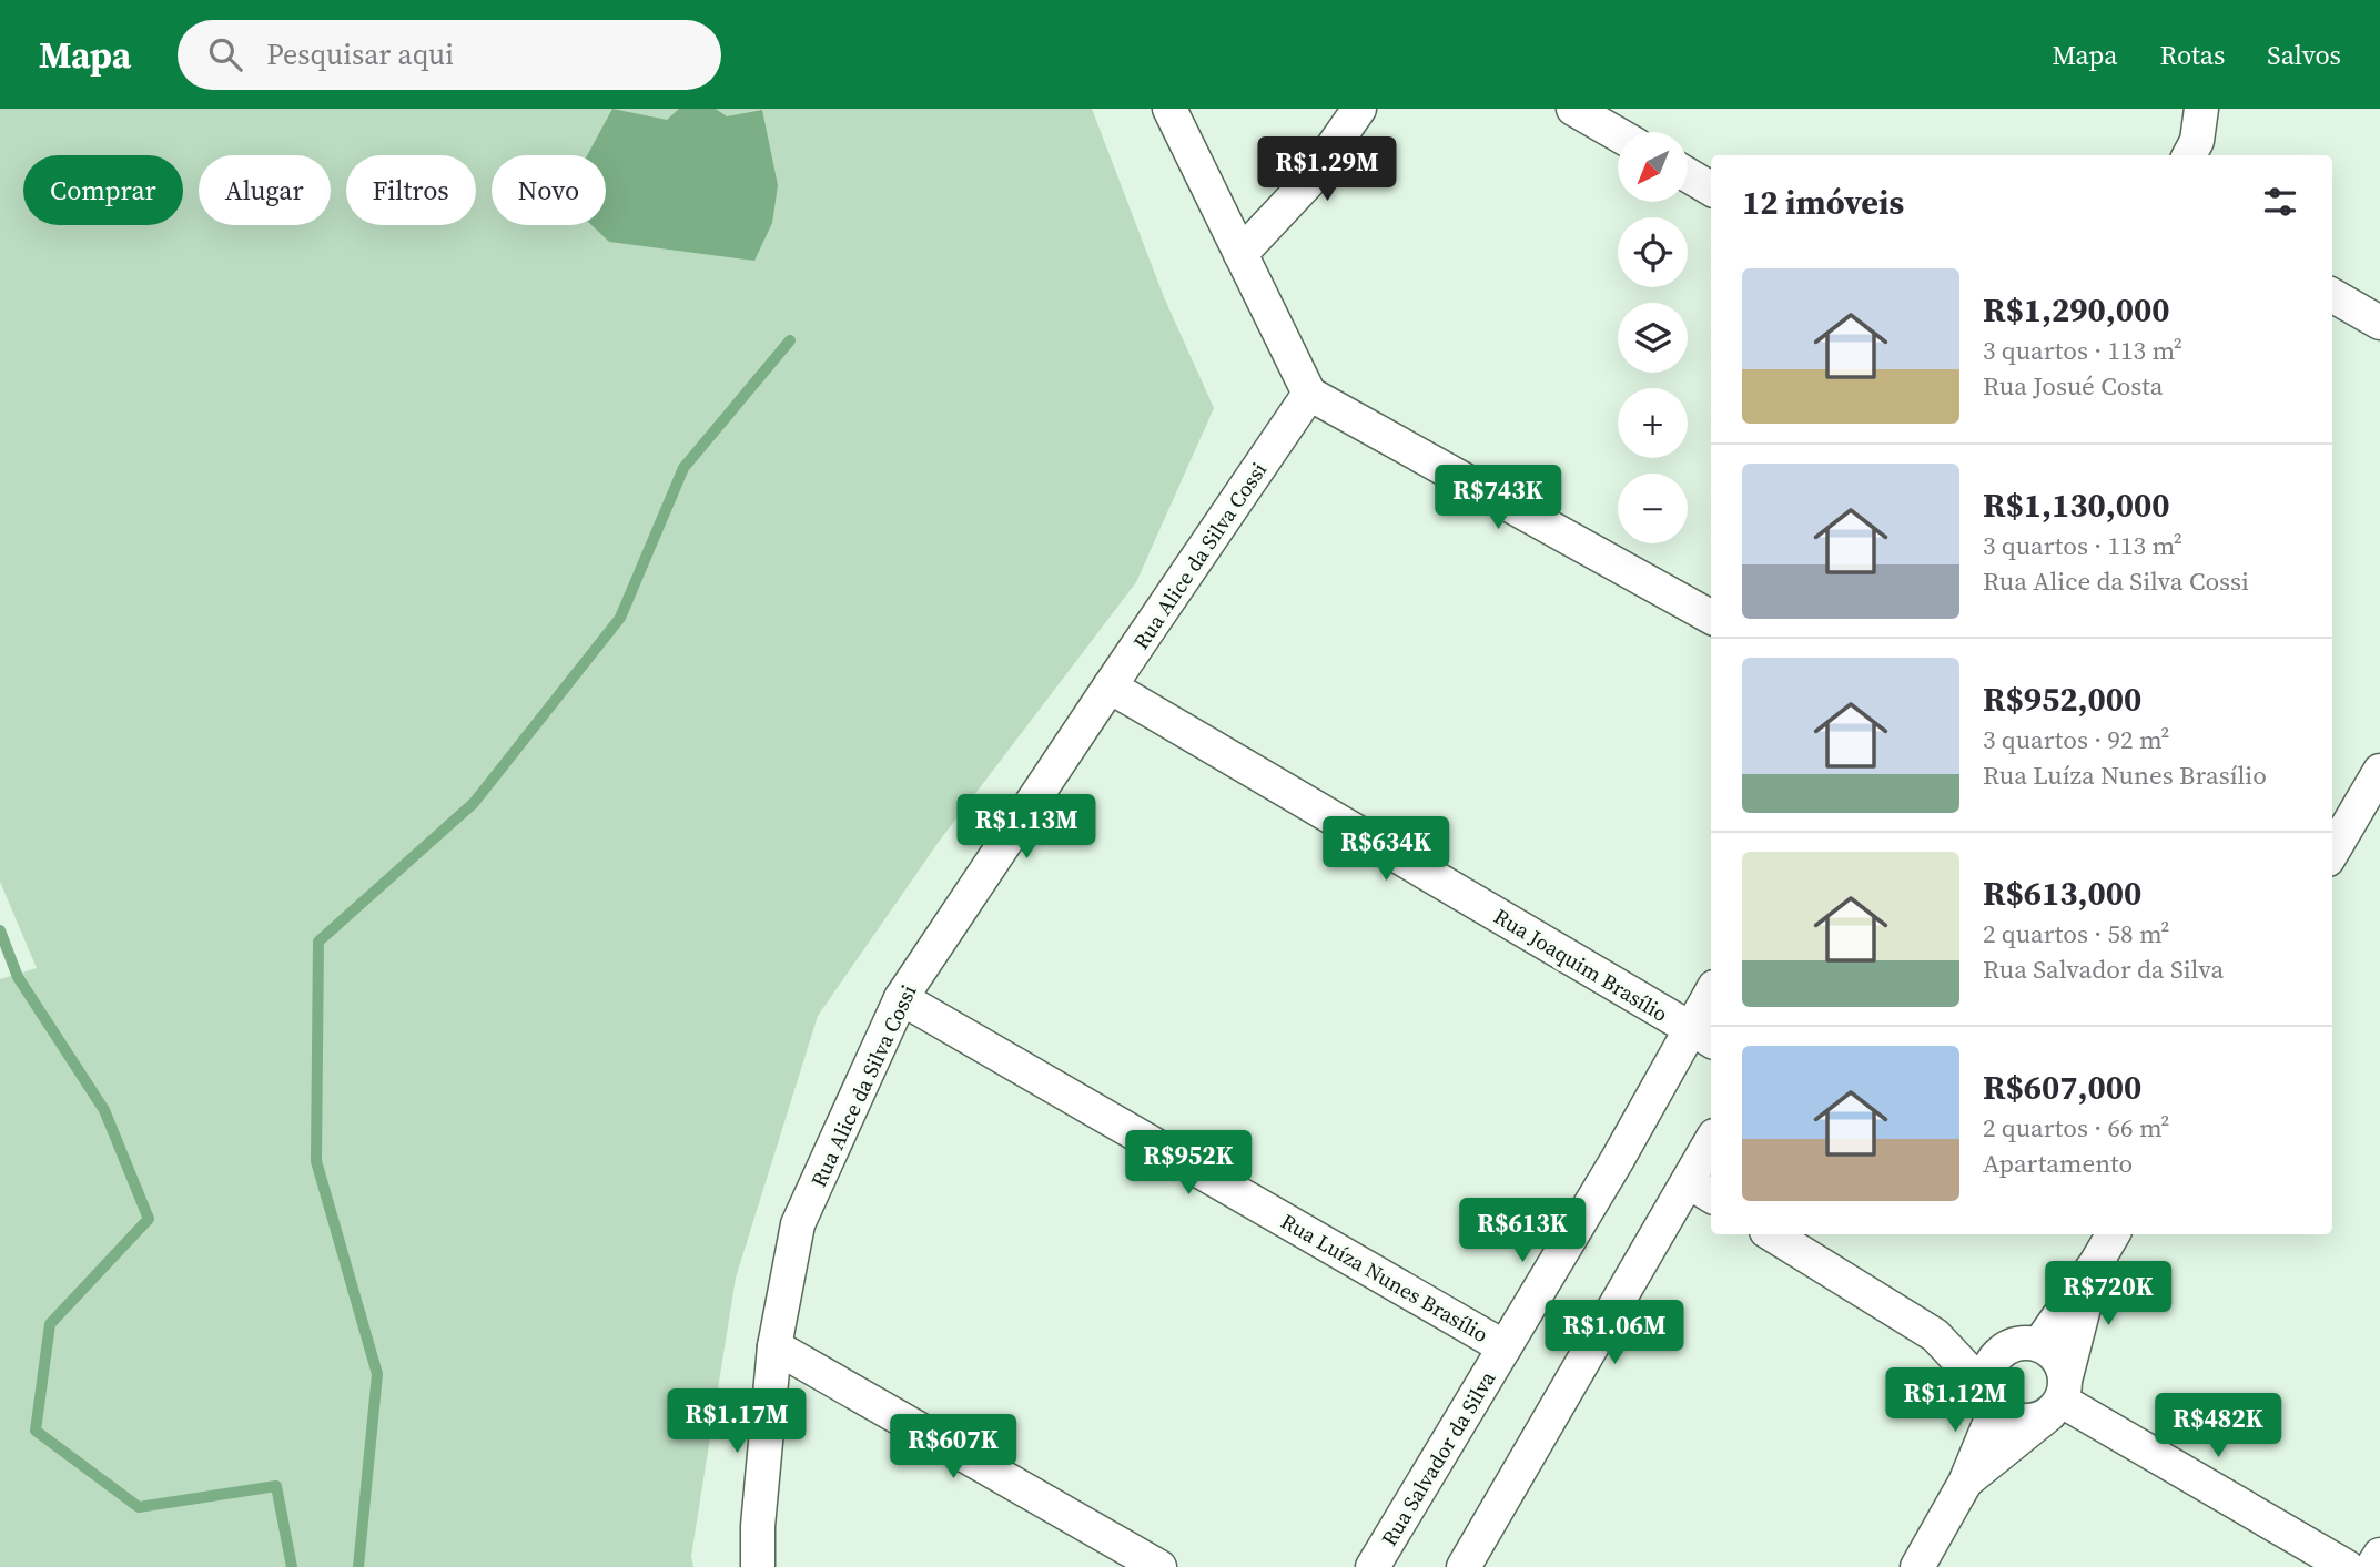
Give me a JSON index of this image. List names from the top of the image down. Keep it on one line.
{"streets":{"street":["Rua Alice da Silva Cossi","Rua Joaquim Brasílio","Rua Luíza Nunes Brasílio","Rua Salvador da Silva"]},"crossings":[["Rua Alice da Silva Cossi","Rua Joaquim Brasílio"],["Rua Alice da Silva Cossi","Rua Luíza Nunes Brasílio"],["Rua Joaquim Brasílio","Rua Salvador da Silva"],["Rua Luíza Nunes Brasílio","Rua Salvador da Silva"]],"north":"bottom left","page":{"header":"Mapa","search":"Pesquisar aqui","nav":["Mapa","Rotas","Salvos"],"map_buttons":["+","−"],"price":["R$1.29M","R$743K","R$1.13M","R$634K","R$952K","R$613K","R$720K","R$1.06M","R$1.12M","R$1.17M","R$482K","R$607K"],"chip":["Comprar","Alugar","Filtros","Novo"],"heading":"12 imóveis","list":[{"name":"R$1,290,000","note":"3 quartos · 113 m² · Rua Josué Costa"},{"name":"R$1,130,000","note":"3 quartos · 113 m² · Rua Alice da Silva Cossi"},{"name":"R$952,000","note":"3 quartos · 92 m² · Rua Luíza Nunes Brasílio"},{"name":"R$613,000","note":"2 quartos · 58 m² · Rua Salvador da Silva"},{"name":"R$607,000","note":"2 quartos · 66 m² · Apartamento"}]}}
